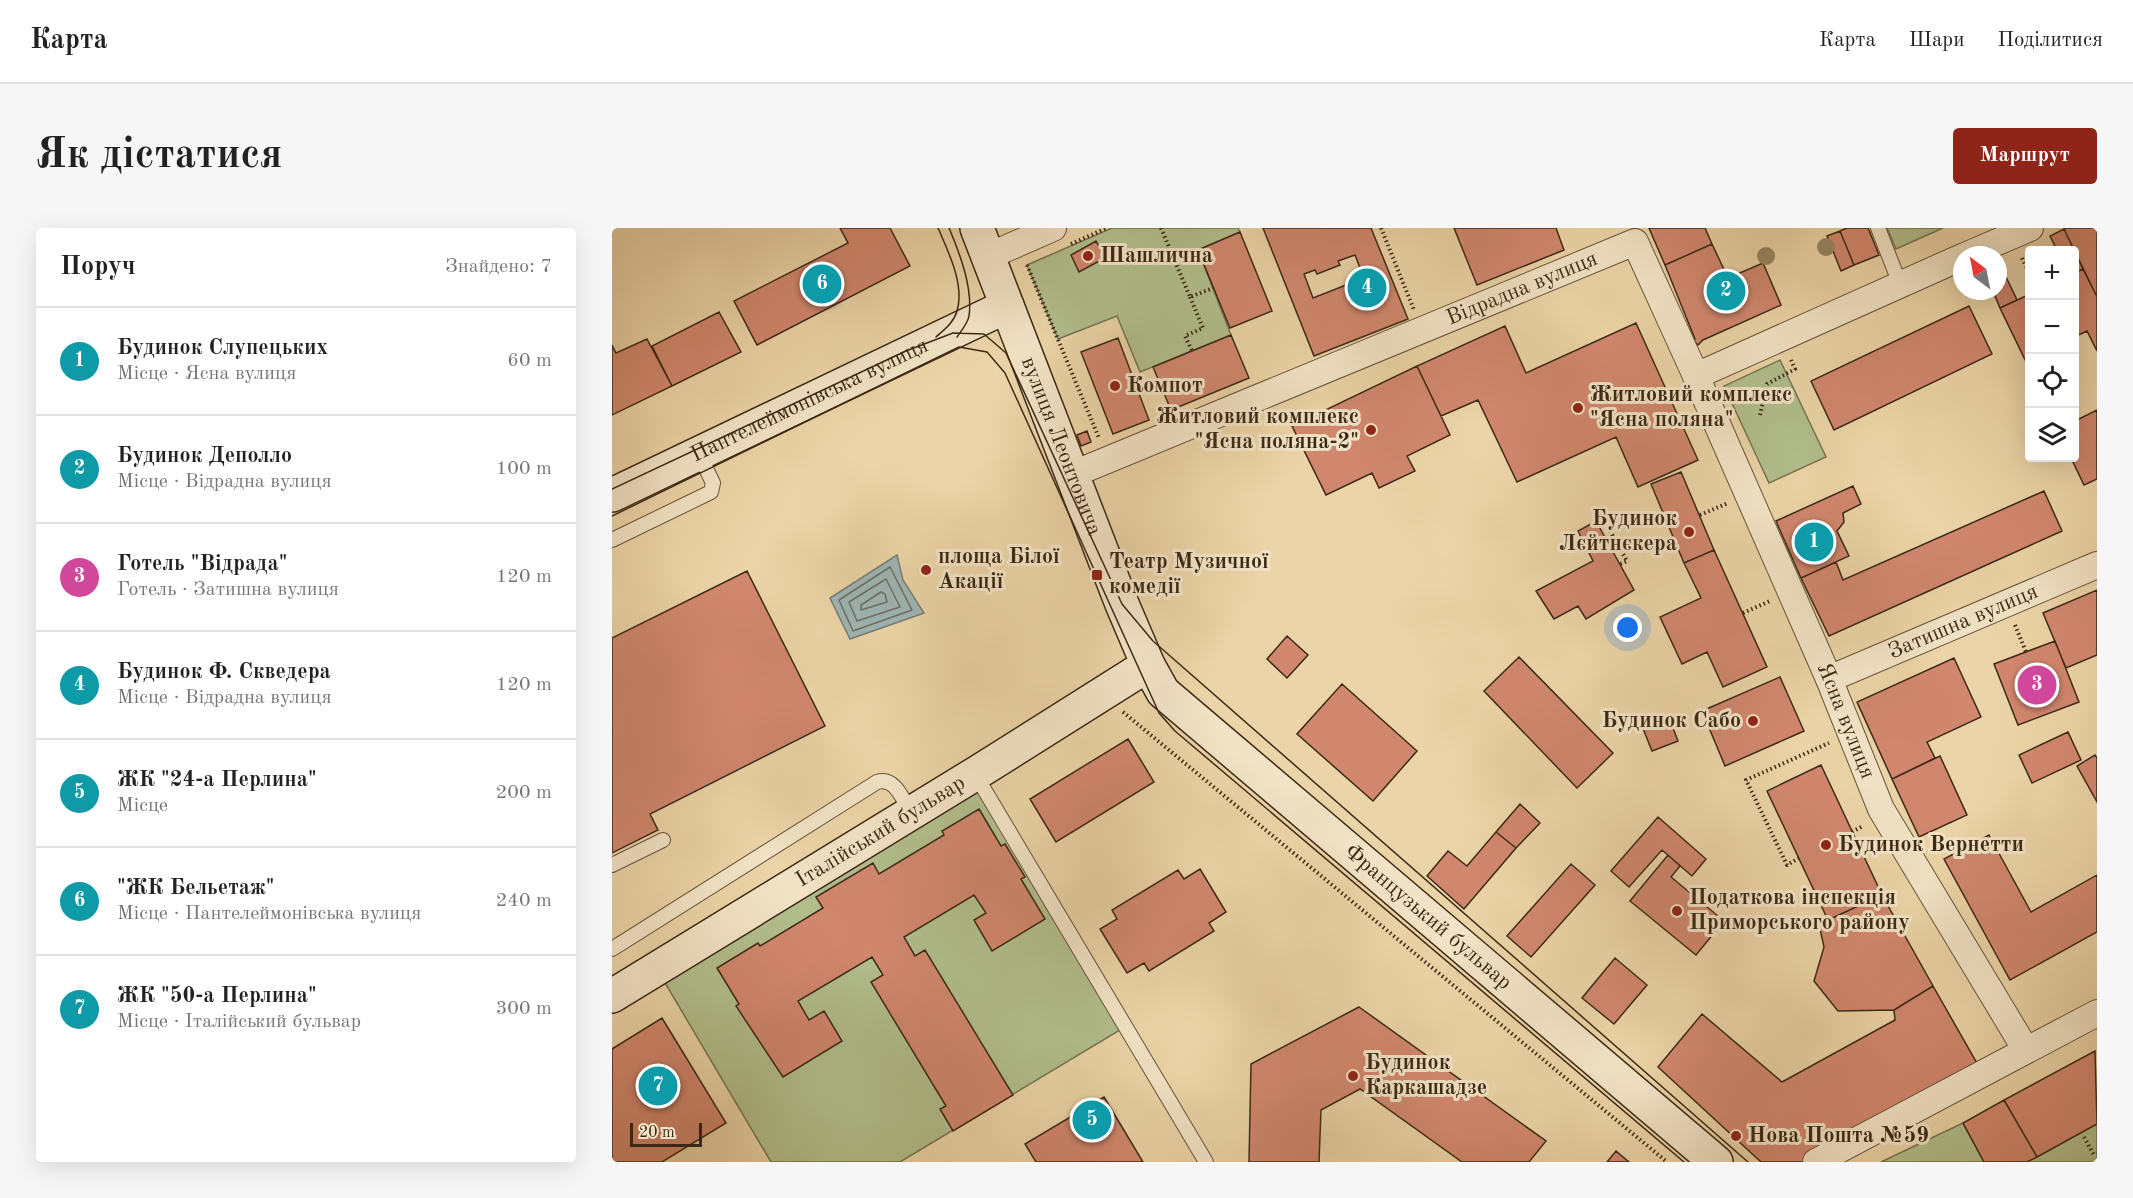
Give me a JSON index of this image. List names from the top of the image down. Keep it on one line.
{"streets":{"street":["Відрадна вулиця","Пантелеймонівська вулиця","вулиця Леонтовича","Затишна вулиця","Ясна вулиця","Італійський бульвар","Французький бульвар"]},"crossings":[["Відрадна вулиця","вулиця Леонтовича"],["Відрадна вулиця","Ясна вулиця"],["Пантелеймонівська вулиця","вулиця Леонтовича"],["вулиця Леонтовича","Італійський бульвар"],["вулиця Леонтовича","Французький бульвар"],["Затишна вулиця","Ясна вулиця"],["Італійський бульвар","Французький бульвар"]],"places":{"other":["Шашлична","Компот","Житловий комплекс \"Ясна поляна\"","Житловий комплекс \"Ясна поляна-2\"","Будинок Лєйтнєкера","площа Білої Акації","Будинок Сабо","Будинок Вернетти","Податкова інспекція Приморського району","Будинок Каркашадзе","Нова Пошта №59"],"transit":["Театр Музичної комедії"]},"scale_bar":"20 m","north":"top left","page":{"header":"Карта","nav":["Карта","Шари","Поділитися"],"buttons":"Маршрут","title":"Як дістатися","heading":["Поруч","Знайдено: 7"],"map_buttons":["+","−"],"pins":["6","4","2","1","3","7","5"],"list":[{"mark":"1","name":"Будинок Слупецьких","note":"Місце · Ясна вулиця","value":"60 m"},{"mark":"2","name":"Будинок Деполло","note":"Місце · Відрадна вулиця","value":"100 m"},{"mark":"3","name":"Готель \"Відрада\"","note":"Готель · Затишна вулиця","value":"120 m"},{"mark":"4","name":"Будинок Ф. Скведера","note":"Місце · Відрадна вулиця","value":"120 m"},{"mark":"5","name":"ЖК \"24-а Перлина\"","note":"Місце","value":"200 m"},{"mark":"6","name":"\"ЖК Бельетаж\"","note":"Місце · Пантелеймонівська вулиця","value":"240 m"},{"mark":"7","name":"ЖК \"50-а Перлина\"","note":"Місце · Італійський бульвар","value":"300 m"}],"scale":"20 m"}}
